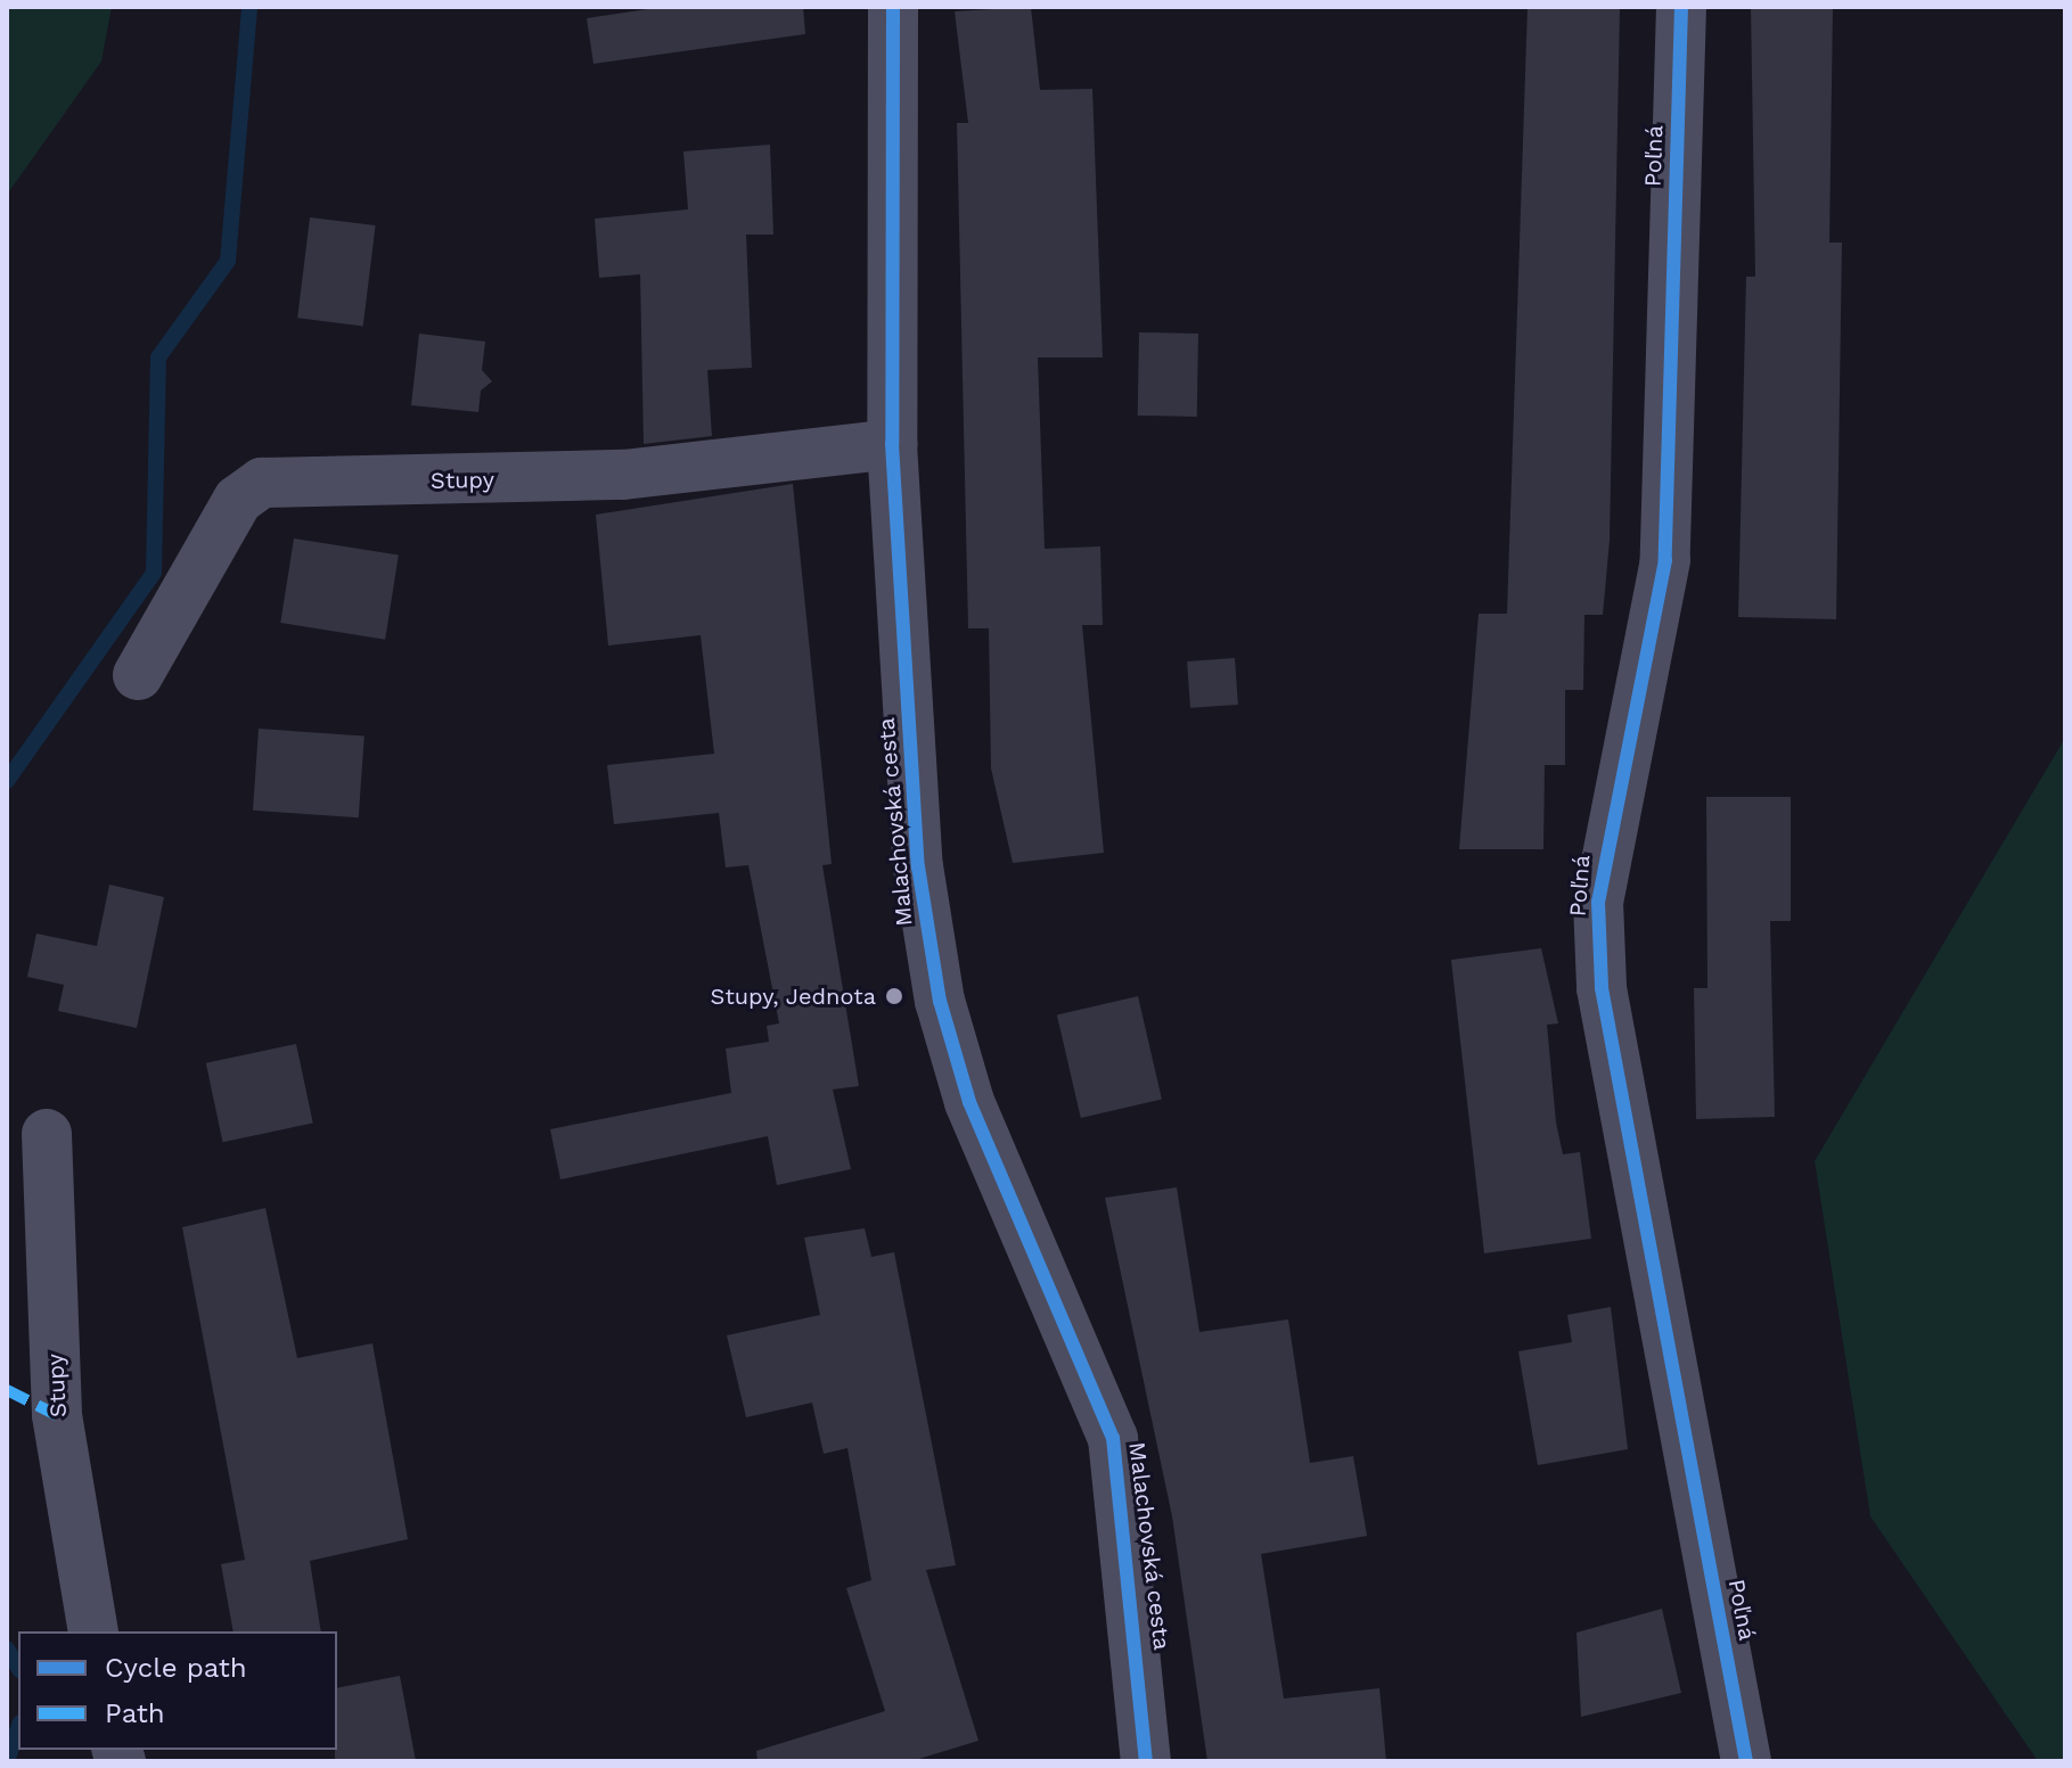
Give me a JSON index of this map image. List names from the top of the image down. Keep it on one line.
{"streets":{"street":["Poľná","Stupy","Malachovská cesta"]},"crossings":[["Stupy","Malachovská cesta"]],"places":["Stupy, Jednota"],"legend":["Cycle path","Path"]}
